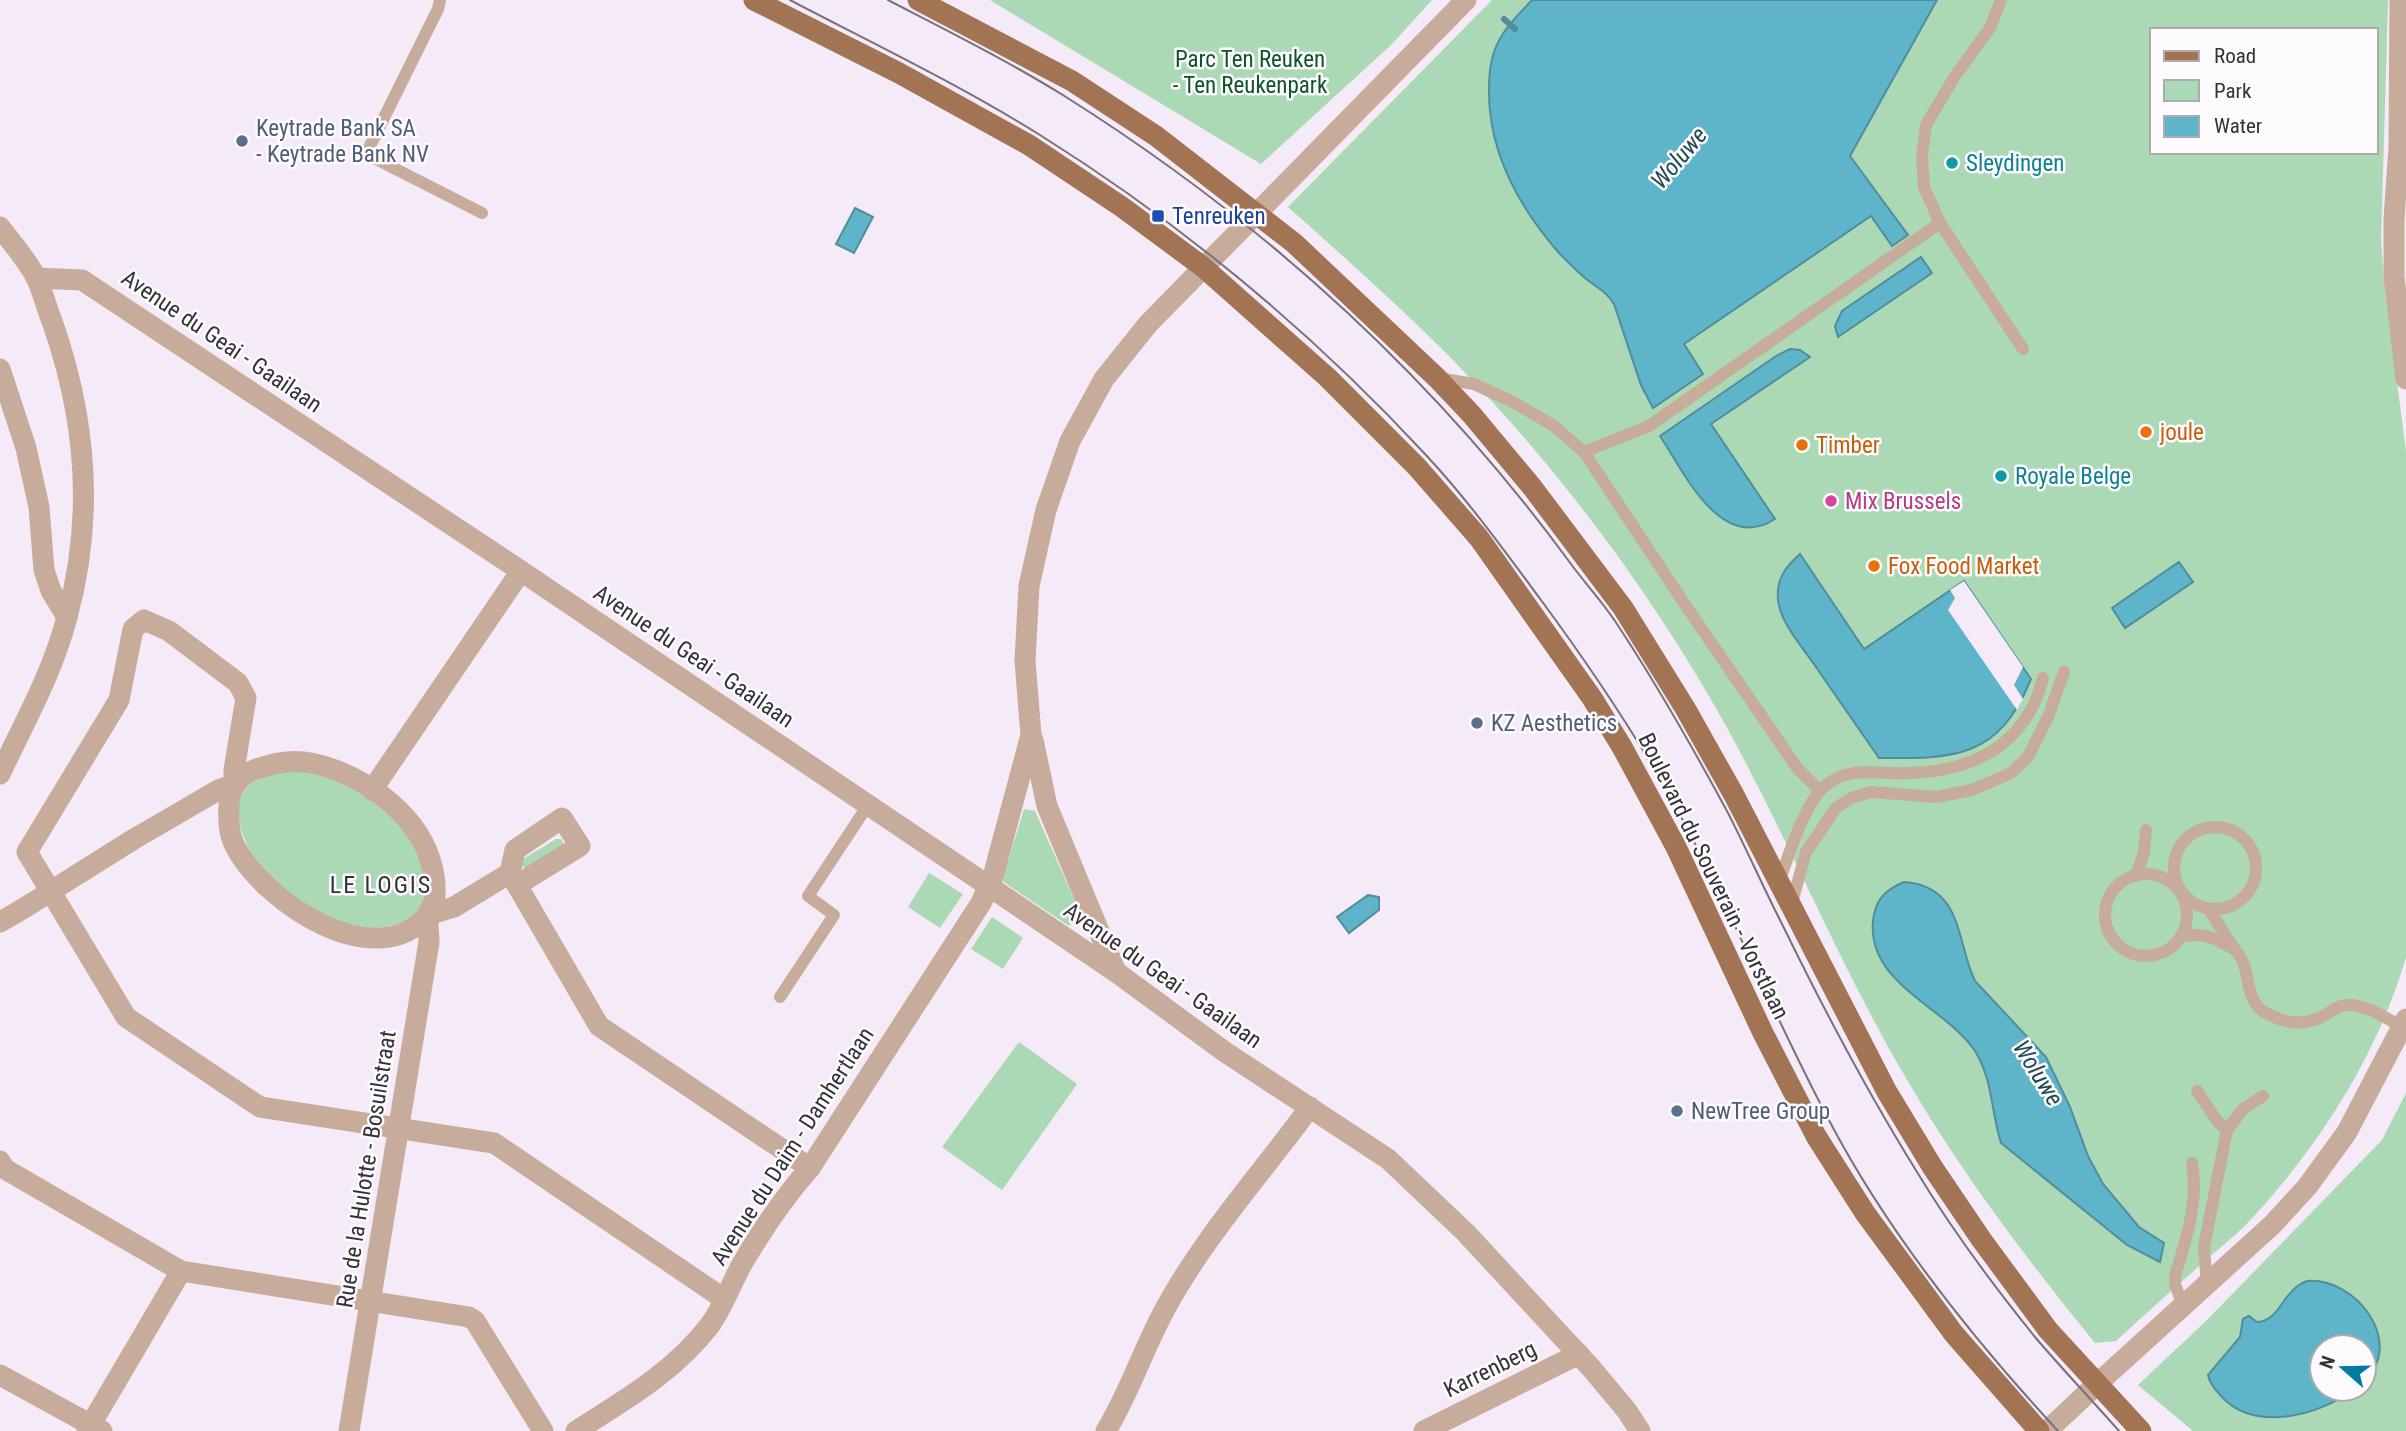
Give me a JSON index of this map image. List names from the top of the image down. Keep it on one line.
{"streets":{"main road":["Boulevard du Souverain - Vorstlaan"],"street":["Avenue du Geai - Gaailaan","Avenue du Daim - Damhertlaan","Rue de la Hulotte - Bosuilstraat","Karrenberg"]},"crossings":[["Avenue du Geai - Gaailaan","Avenue du Daim - Damhertlaan"],["Avenue du Geai - Gaailaan","Karrenberg"]],"districts":["LE LOGIS"],"water":["Woluwe"],"parks":["Parc Ten Reuken - Ten Reukenpark"],"places":{"other":["Keytrade Bank SA - Keytrade Bank NV","Sleydingen","joule","Timber","Royale Belge","Mix Brussels","Fox Food Market","KZ Aesthetics","NewTree Group"],"transit":["Tenreuken"]},"legend":["Road","Park","Water"],"north":"left"}
